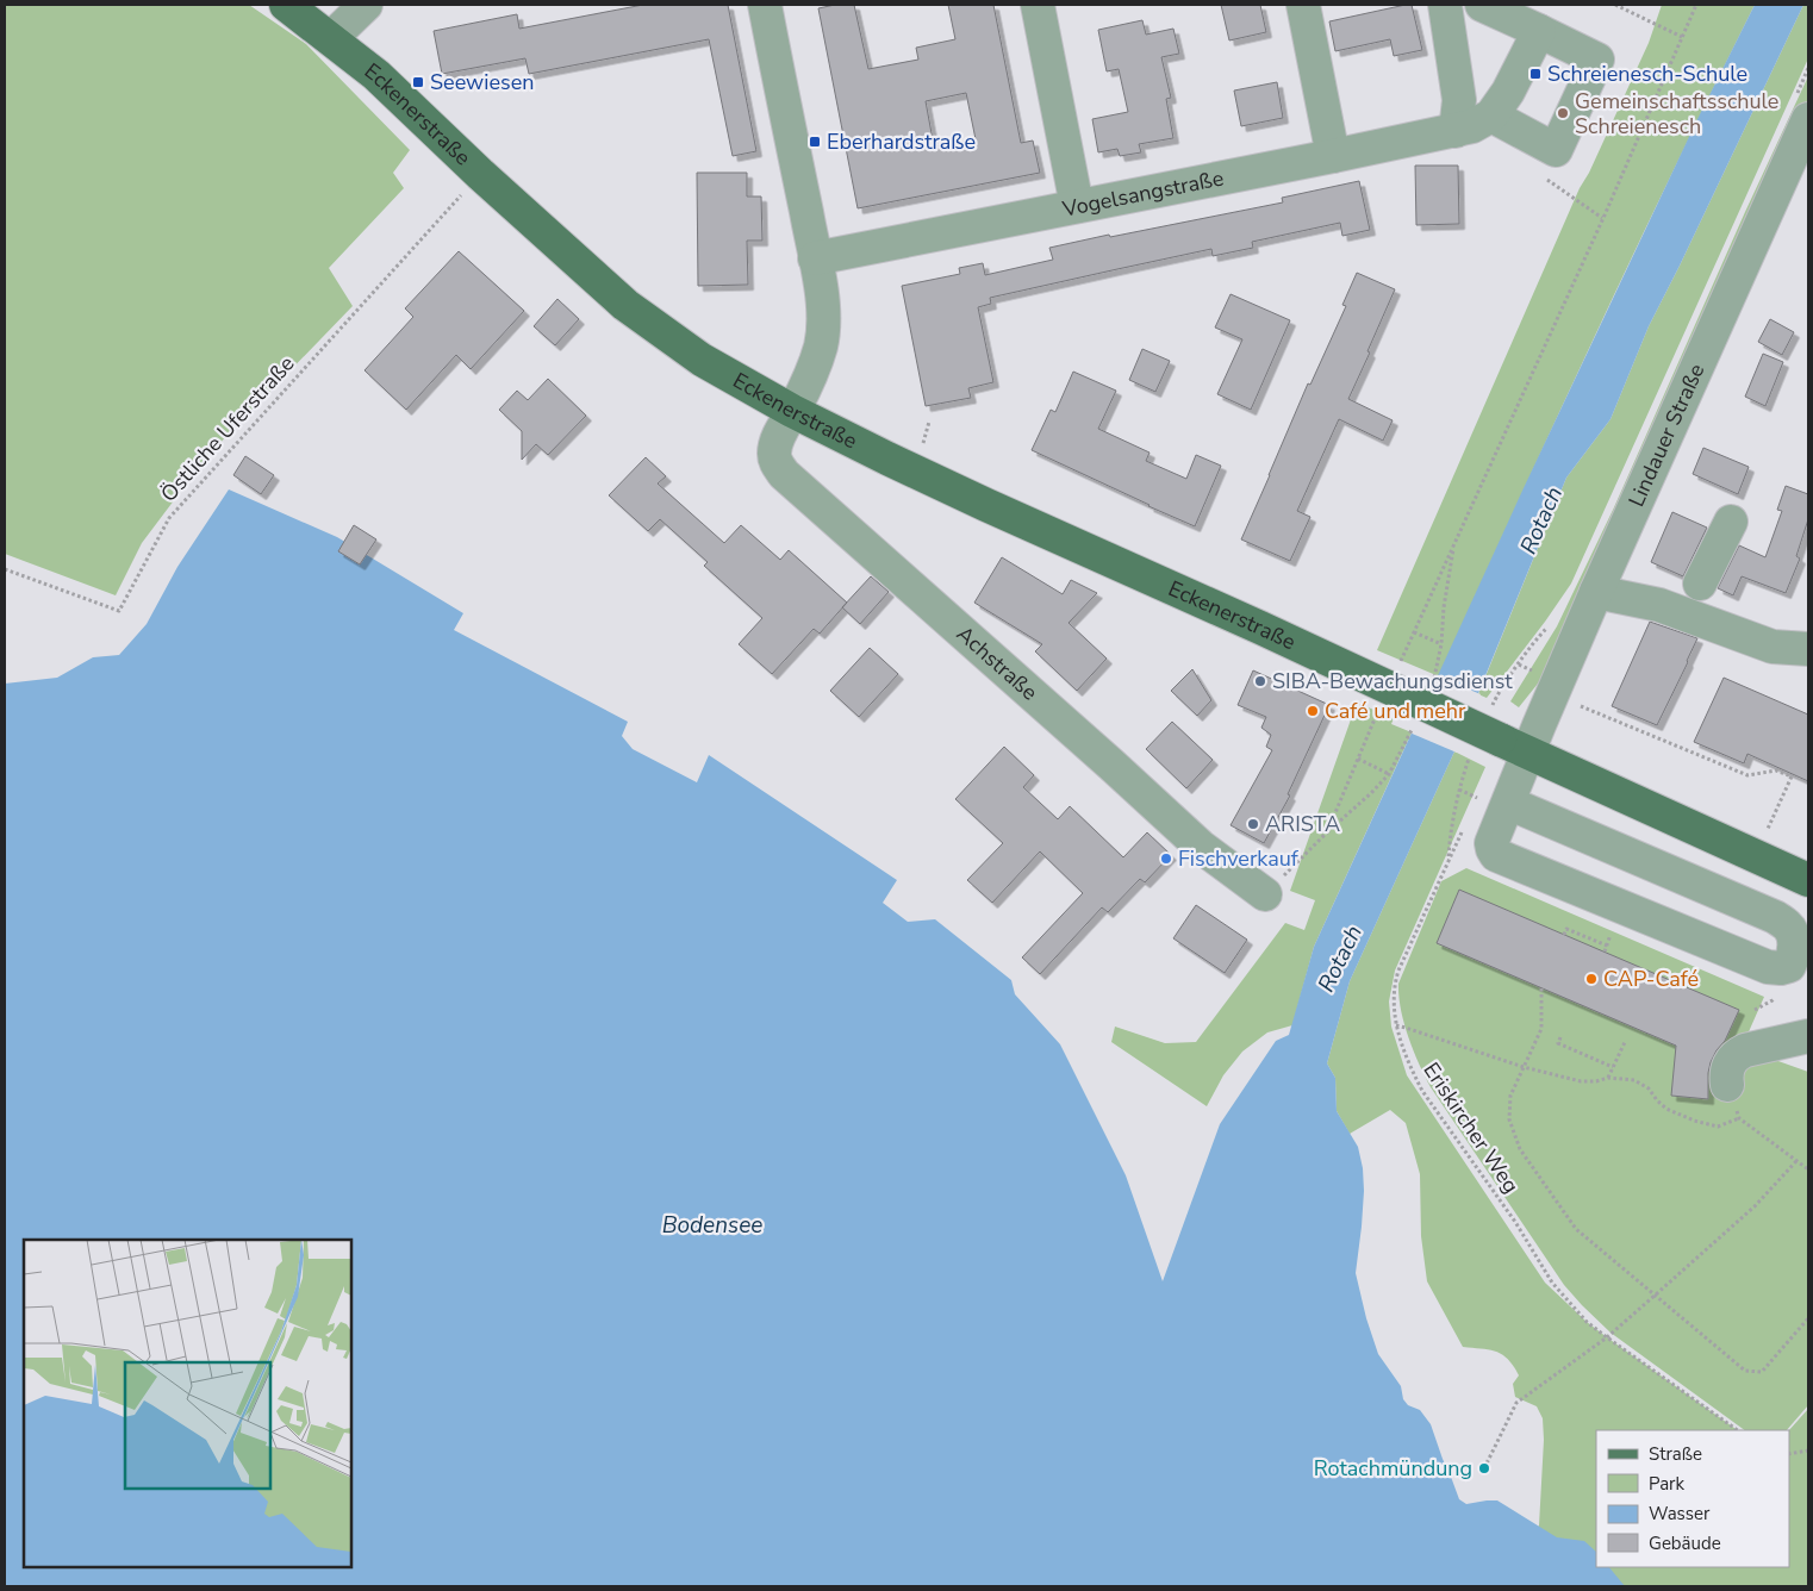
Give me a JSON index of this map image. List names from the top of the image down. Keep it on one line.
{"streets":{"main road":["Eckenerstraße"],"street":["Vogelsangstraße","Lindauer Straße","Achstraße"],"path":["Östliche Uferstraße","Eriskircher Weg"]},"crossings":[["Eckenerstraße","Achstraße"]],"water":["Rotach","Bodensee"],"places":{"transit":["Schreienesch-Schule","Seewiesen","Eberhardstraße"],"other":["Gemeinschaftsschule Schreienesch","SIBA-Bewachungsdienst","Café und mehr","ARISTA","Fischverkauf","CAP-Café","Rotachmündung"]},"legend":["Straße","Park","Wasser","Gebäude"]}
